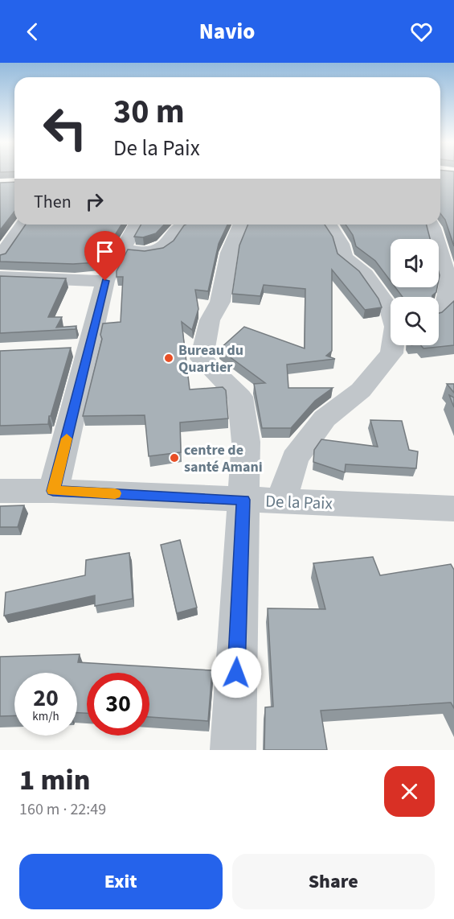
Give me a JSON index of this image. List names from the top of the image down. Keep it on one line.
{"streets":{"street":["De la Paix"]},"places":["Bureau du Quartier","centre de santé Amani"],"page":{"header":"Navio","turn":["30 m","De la Paix"],"then":"Then","speed":"20 km/h","limit":"30","heading":["1 min","160 m · 22:49"],"buttons":["Exit","Share"]}}
